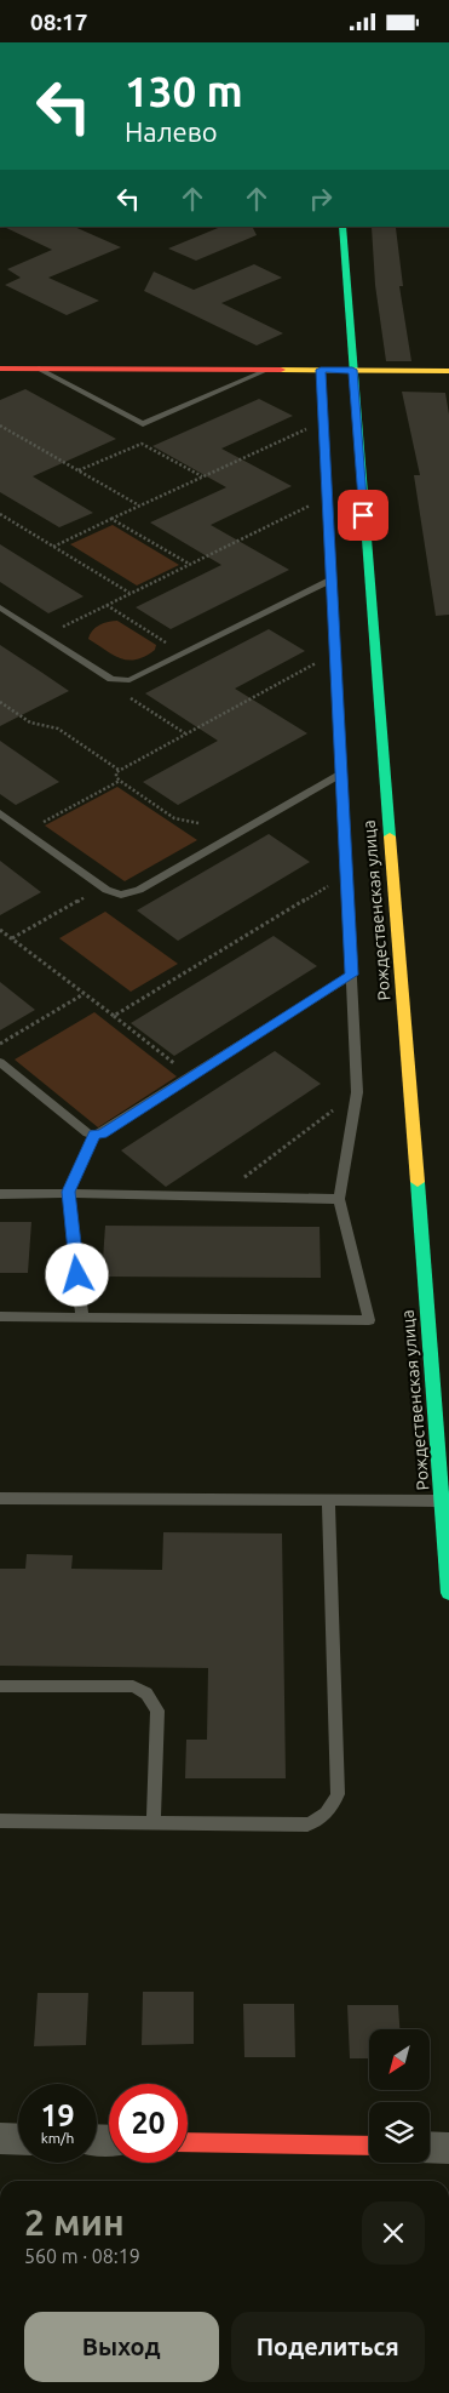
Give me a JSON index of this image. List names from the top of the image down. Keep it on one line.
{"streets":{"street":["Рождественская улица"]},"north":"bottom left","page":{"status":"08:17","turn":["130 m","Налево"],"speed":"19 km/h","limit":"20","heading":["2 мин","560 m · 08:19"],"buttons":["Выход","Поделиться"]}}
